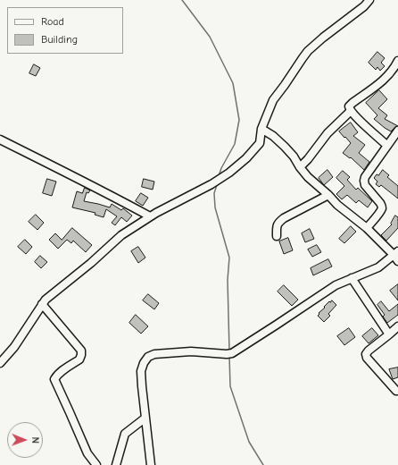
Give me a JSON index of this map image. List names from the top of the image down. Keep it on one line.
{"legend":["Road","Building"],"north":"right"}
